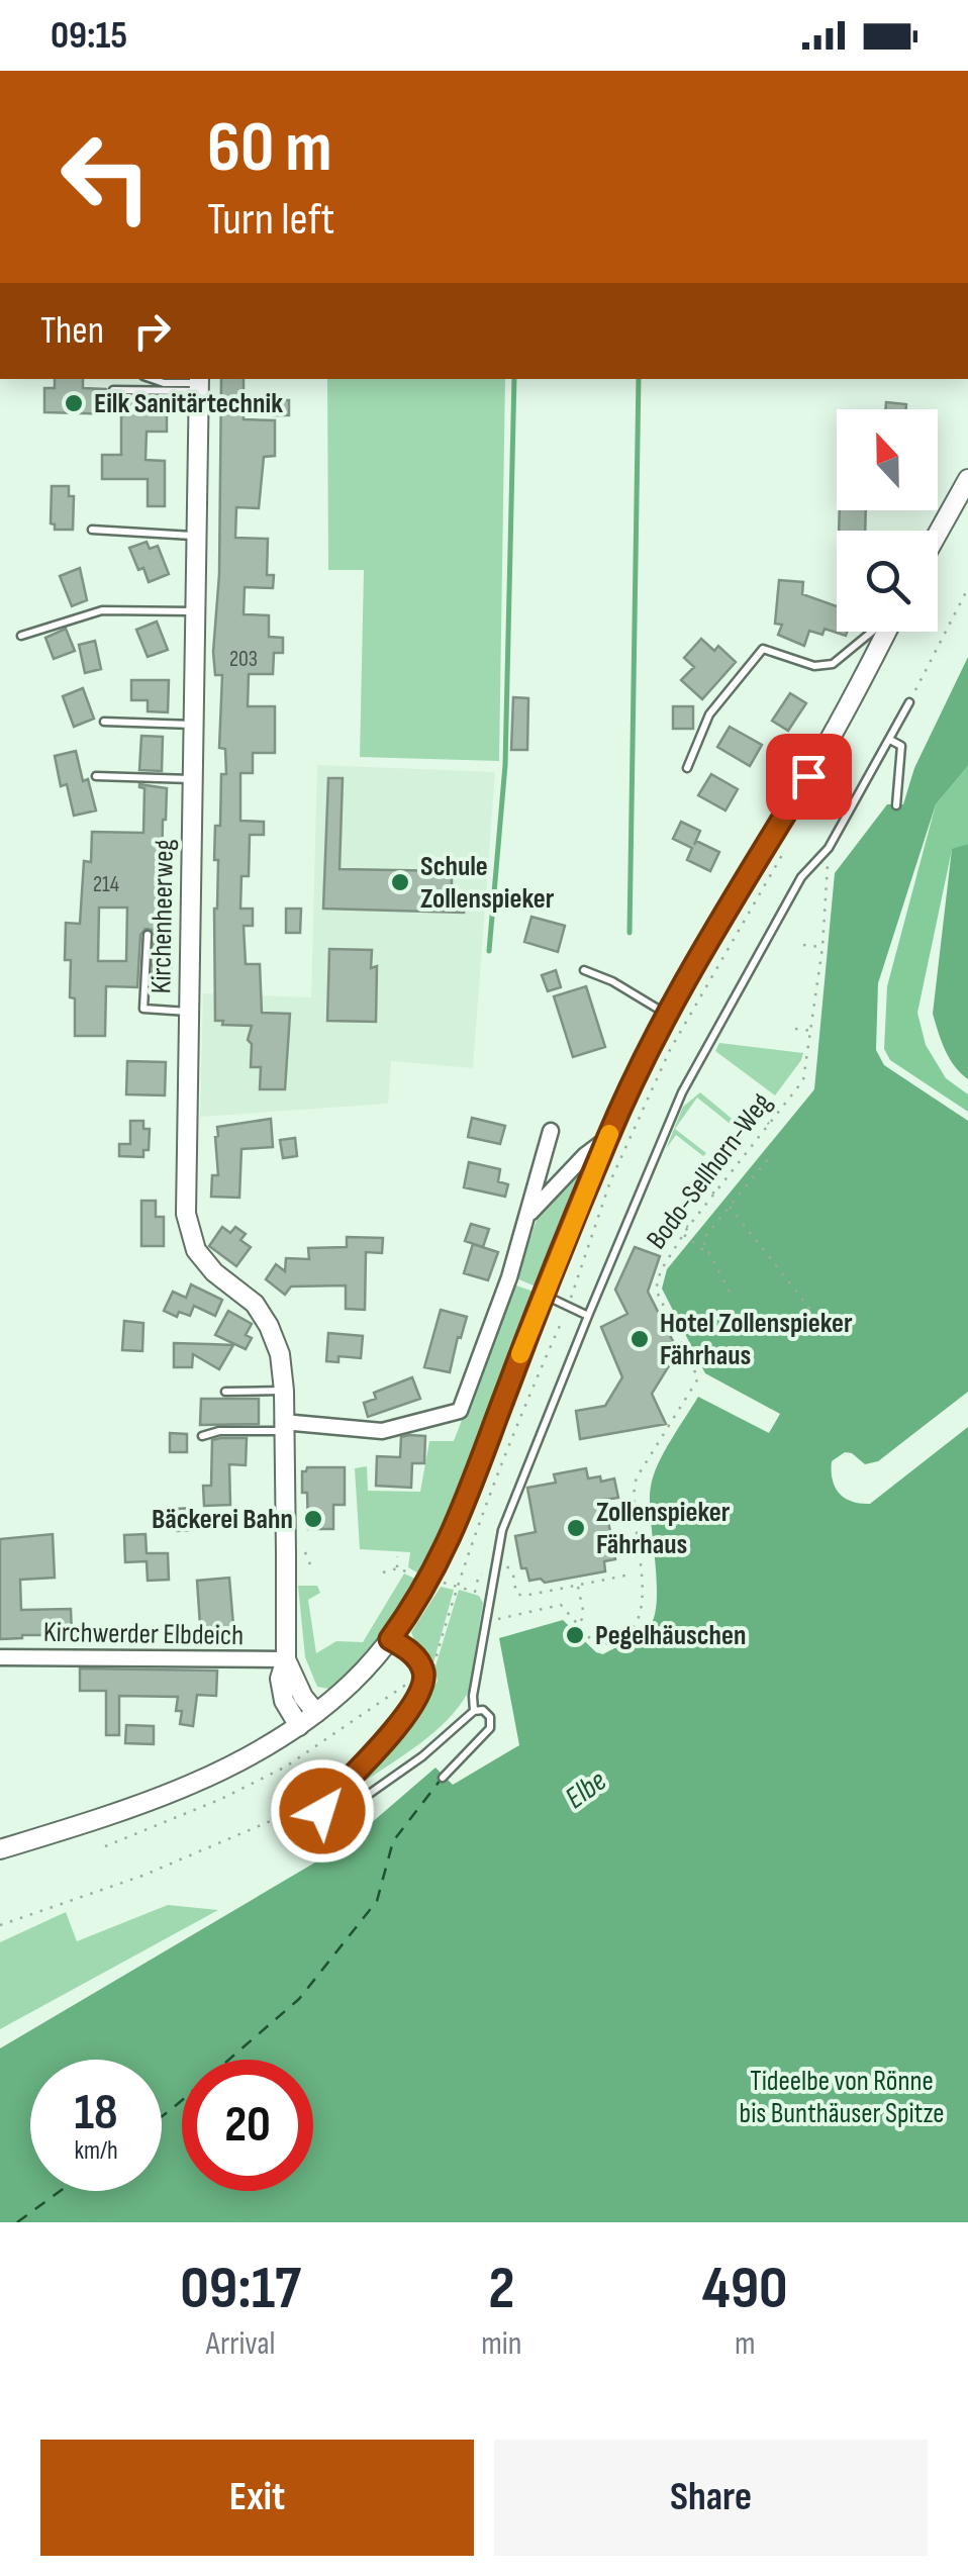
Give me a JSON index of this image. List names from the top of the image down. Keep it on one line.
{"streets":{"street":["Kirchenheerweg","Kirchwerder Elbdeich"],"path":["Bodo-Sellhorn-Weg"]},"crossings":[["Kirchenheerweg","Kirchwerder Elbdeich"]],"water":["Elbe"],"parks":["Tideelbe von Rönne bis Bunthäuser Spitze"],"places":["Eilk Sanitärtechnik","Schule Zollenspieker","Hotel Zollenspieker Fährhaus","Bäckerei Bahn","Zollenspieker Fährhaus","Pegelhäuschen"],"house_numbers":["203","214"],"north":"top","page":{"status":"09:15","turn":["60 m","Turn left"],"then":"Then","speed":"18 km/h","limit":"20","eta":["09:17","Arrival","2","min","490","m"],"buttons":["Exit","Share"]}}
